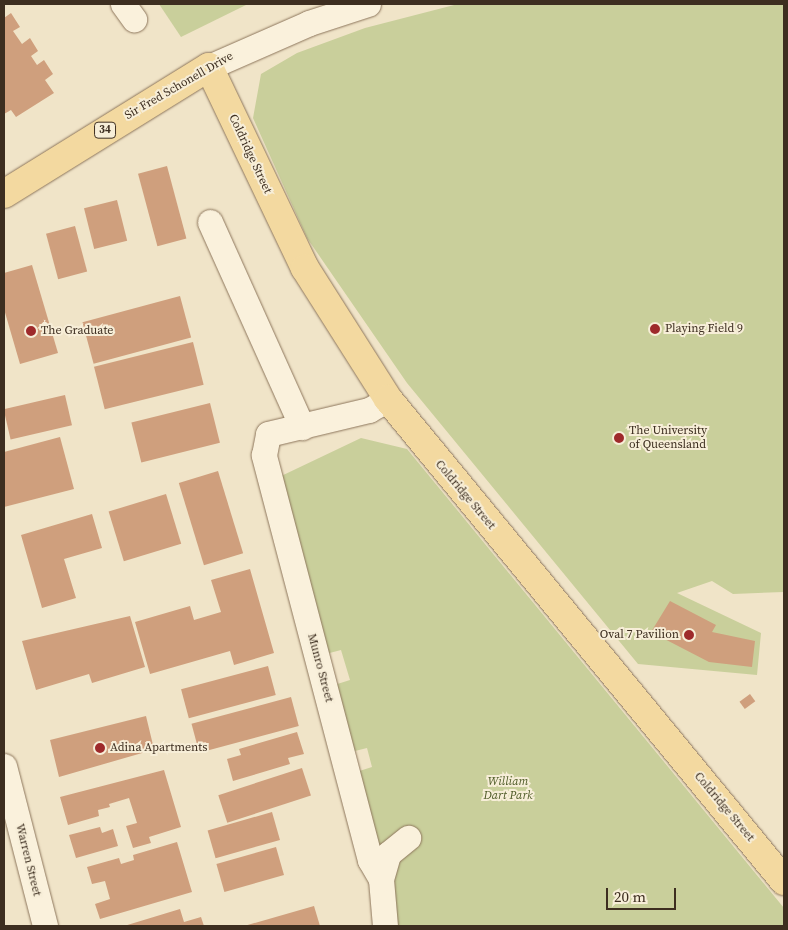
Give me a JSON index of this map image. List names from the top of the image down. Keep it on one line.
{"streets":{"main road":["Sir Fred Schonell Drive","34","Coldridge Street"],"street":["Munro Street","Warren Street"]},"crossings":[["Sir Fred Schonell Drive","Coldridge Street"]],"parks":["William Dart Park"],"places":["Playing Field 9","The Graduate","The University of Queensland","Oval 7 Pavilion","Adina Apartments"],"scale_bar":"20 m"}
